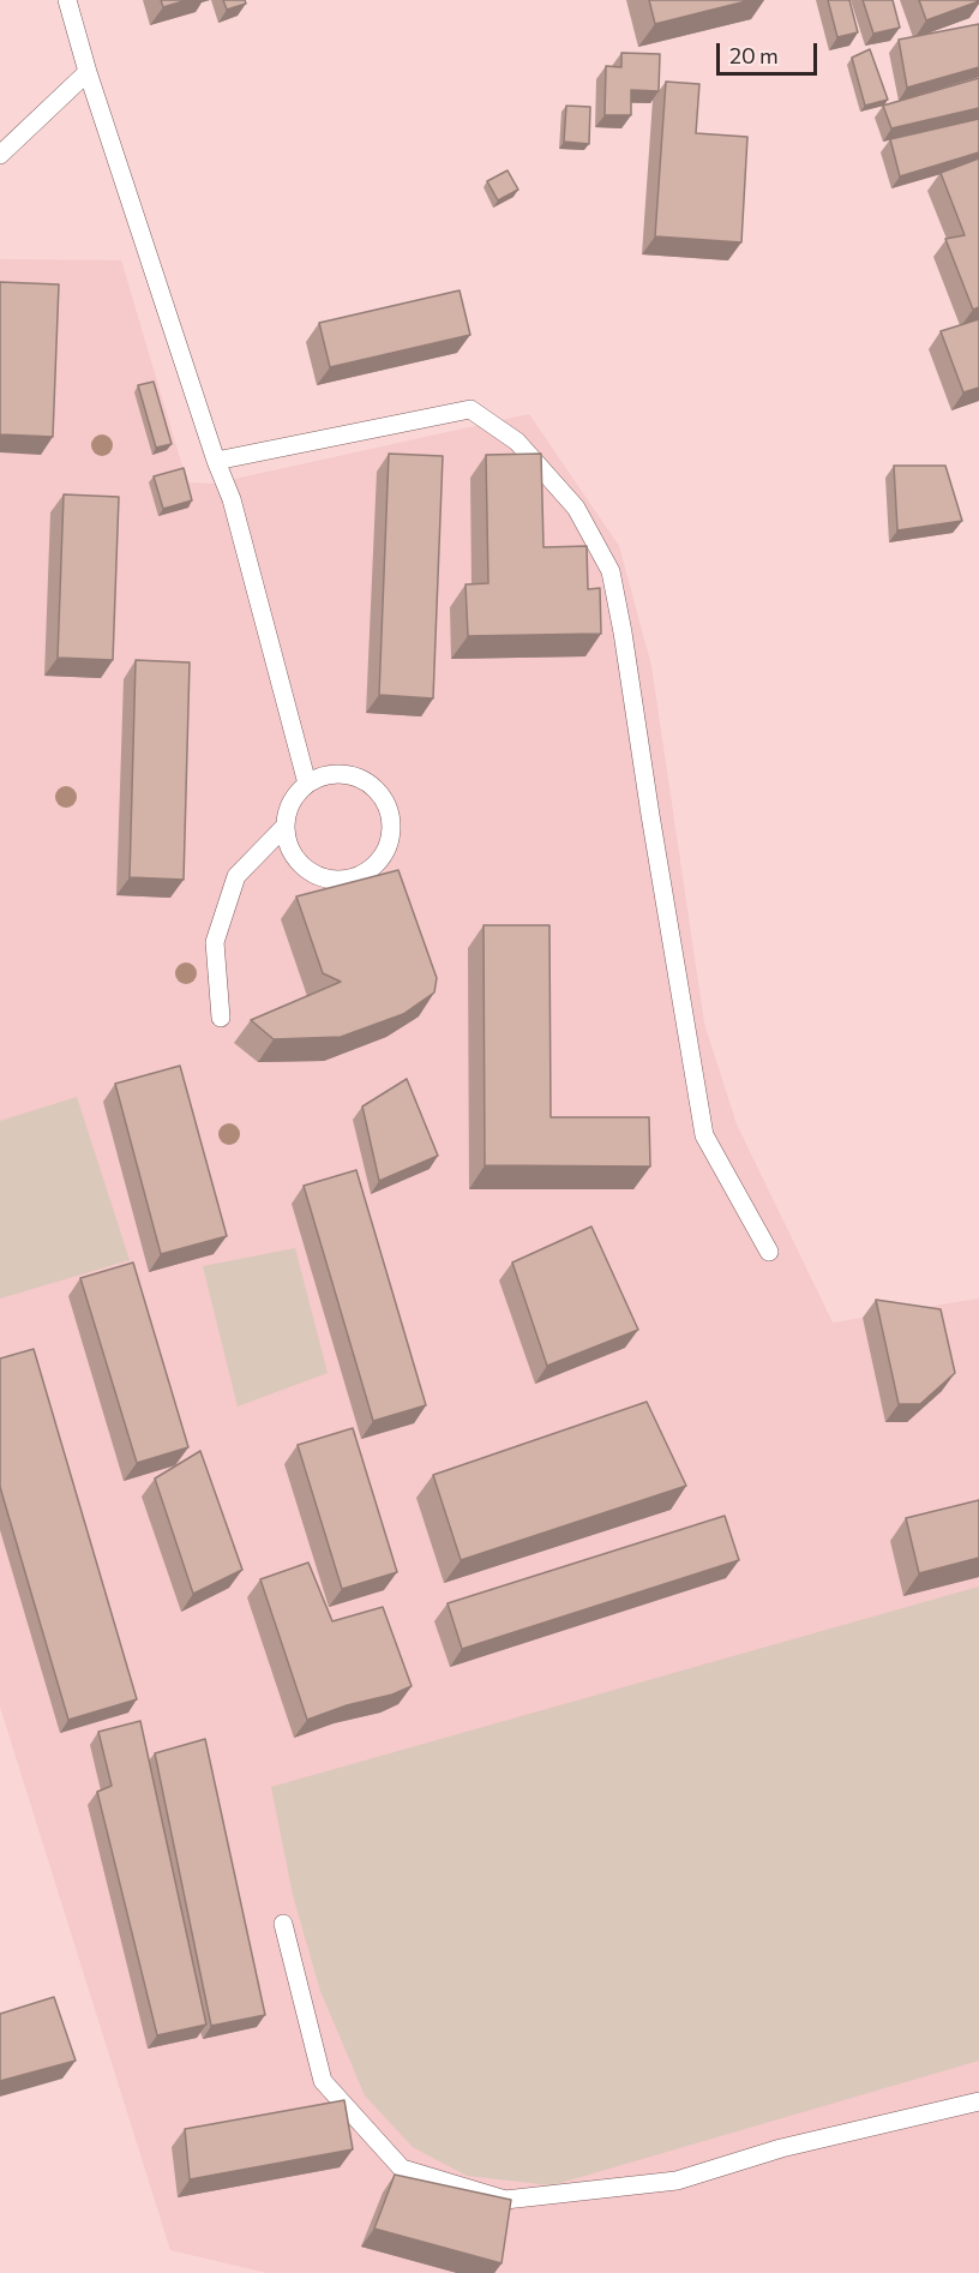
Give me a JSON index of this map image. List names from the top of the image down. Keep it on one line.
{"scale_bar":"20 m"}
